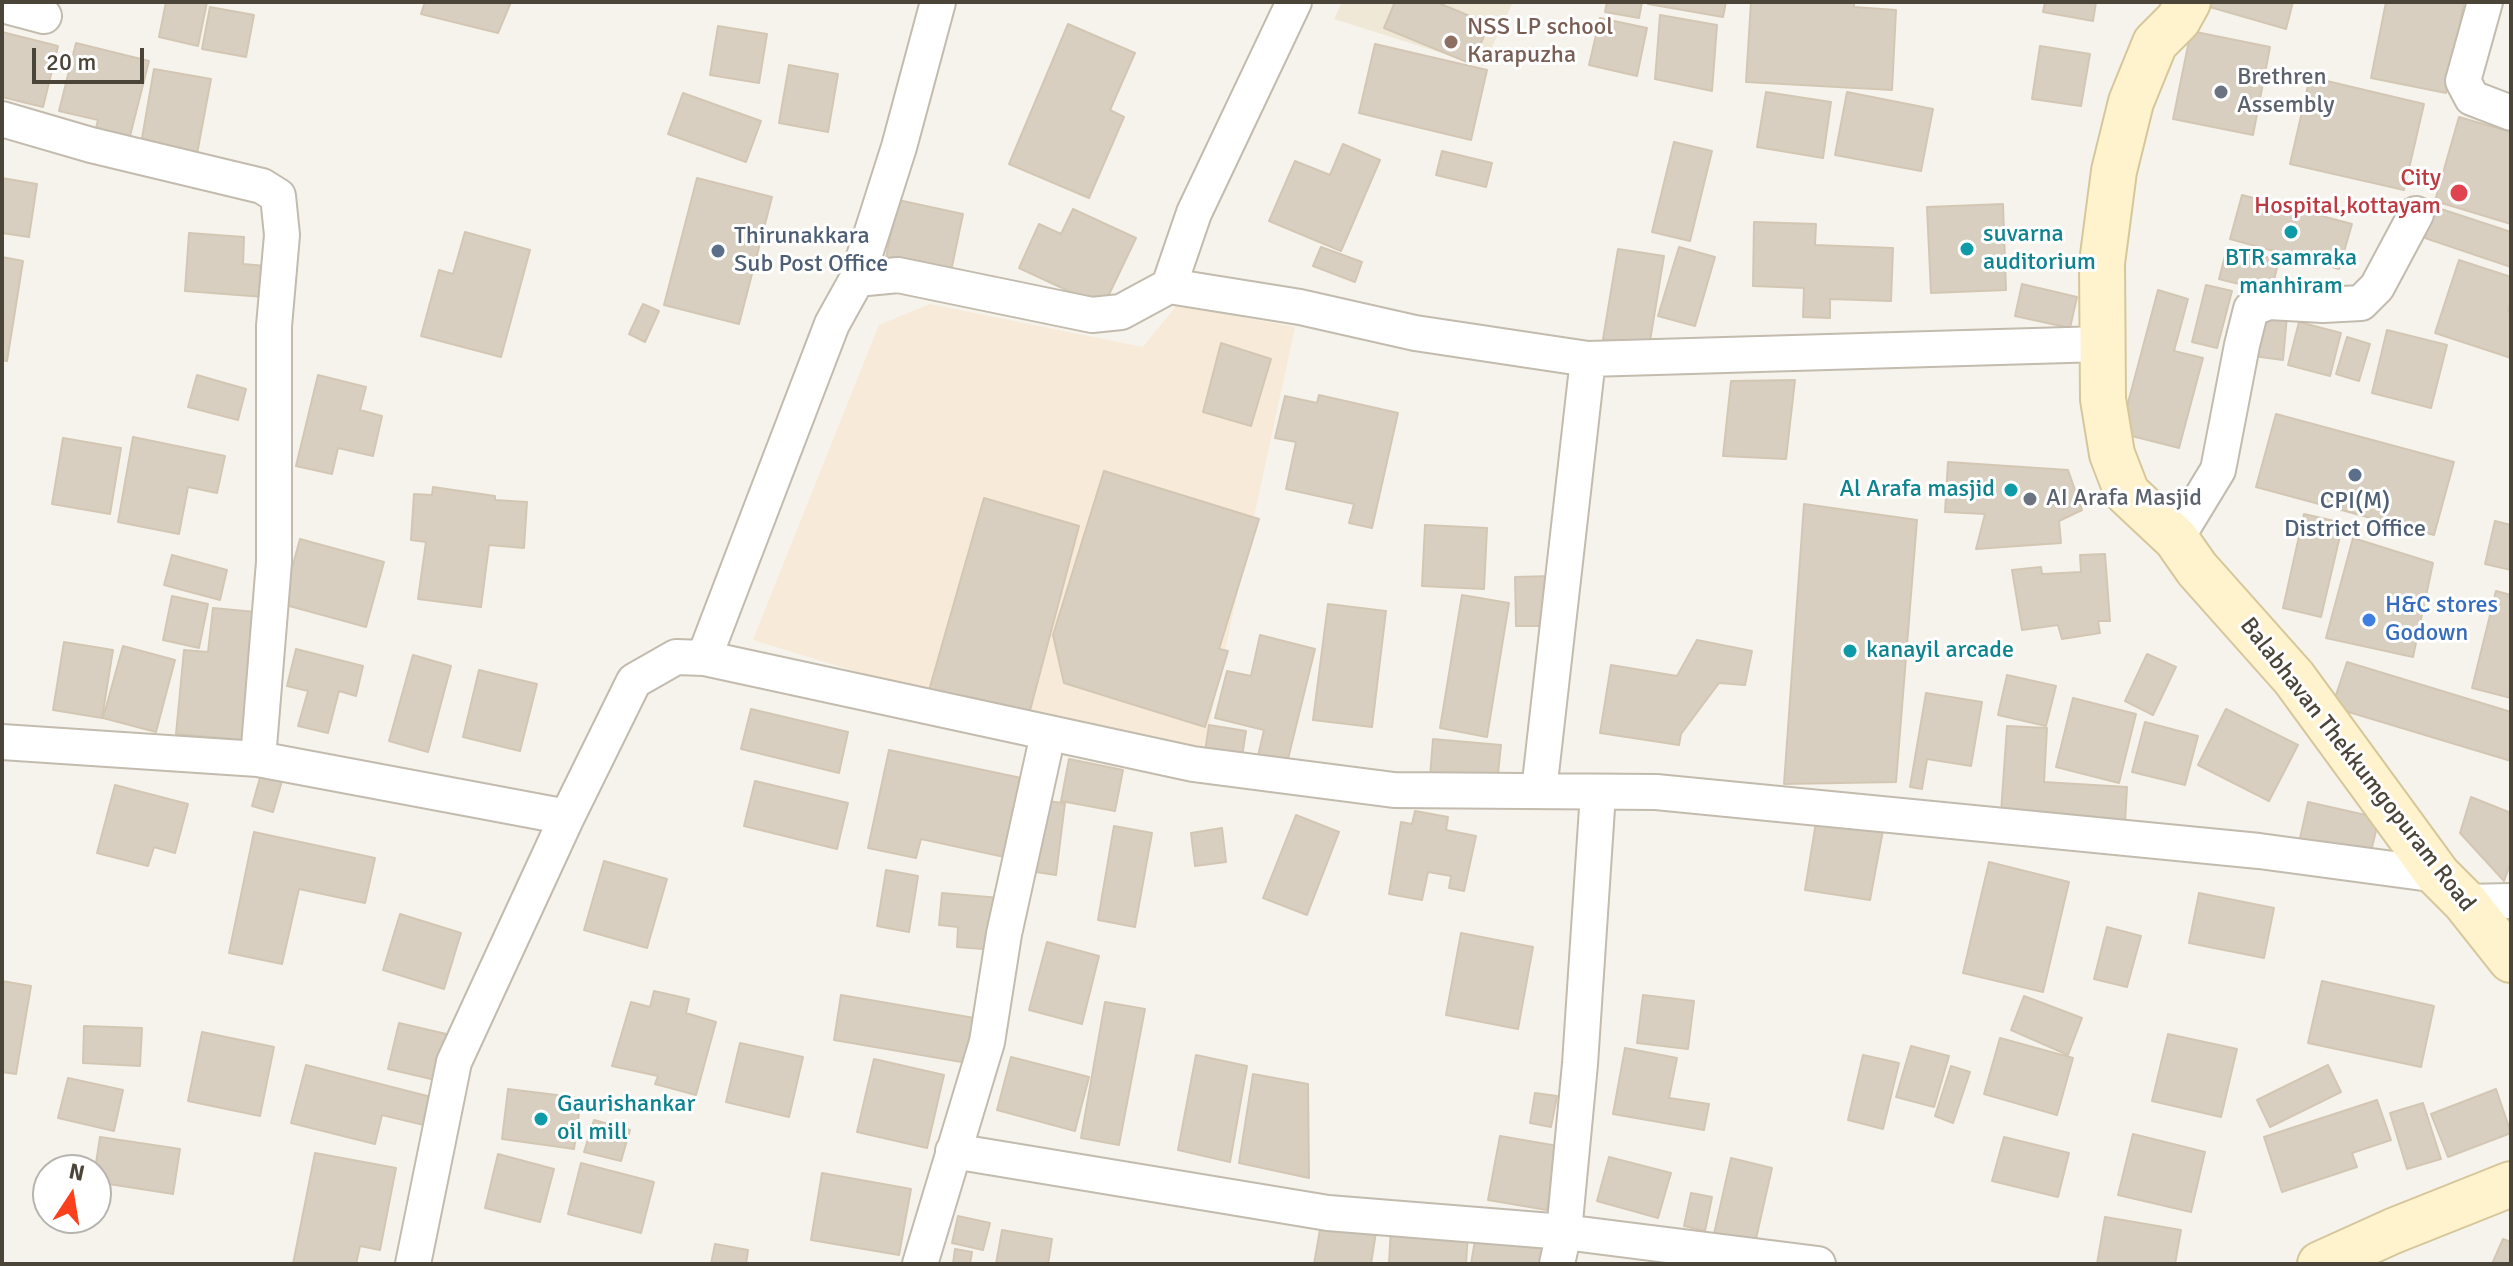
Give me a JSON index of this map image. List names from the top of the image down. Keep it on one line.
{"streets":{"main road":["Balabhavan Thekkumgopuram Road"]},"places":["NSS LP school Karapuzha","Brethren Assembly","City Hospital,kottayam","BTR samraka manhiram","suvarna auditorium","Thirunakkara Sub Post Office","CPI(M) District Office","Al Arafa masjid","AI Arafa Masjid","H&C stores Godown","kanayil arcade","Gaurishankar oil mill"],"scale_bar":"20 m","north":"top"}
